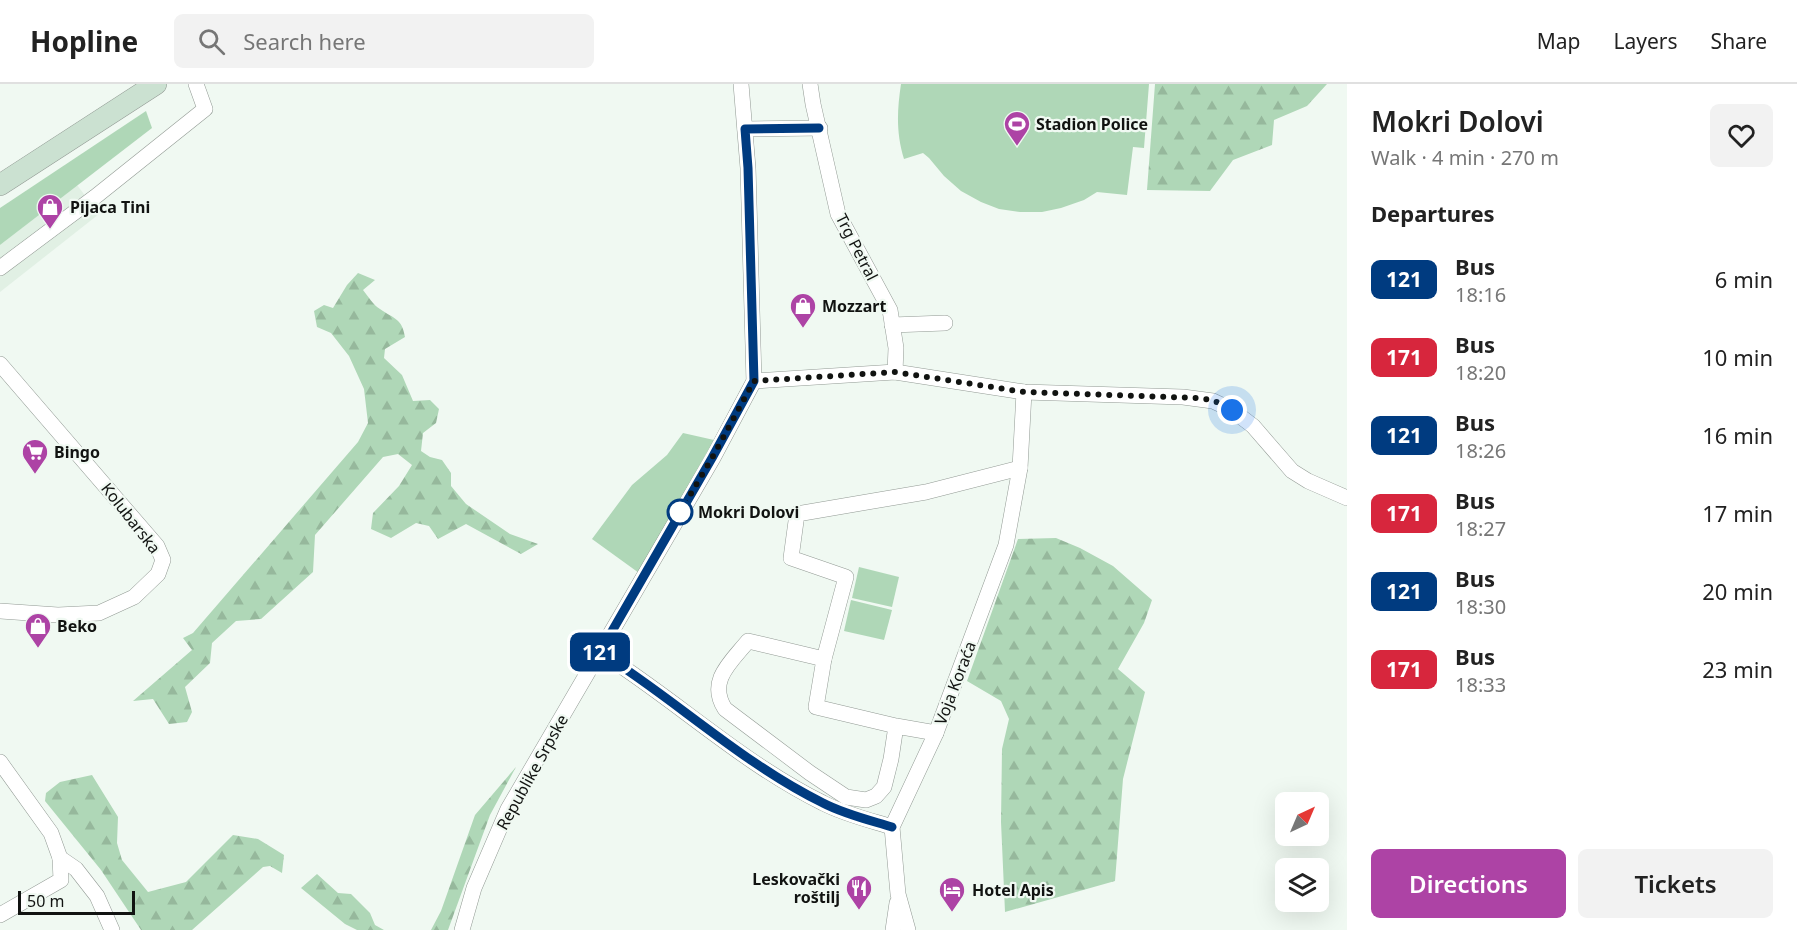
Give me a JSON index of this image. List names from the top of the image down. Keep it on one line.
{"streets":{"street":["Trg Petral","Kolubarska","Voja Koraća","Republike Srpske"]},"places":{"sports":["Stadion Police"],"shop":["Pijaca Tini","Mozzart","Beko"],"supermarket":["Bingo"],"other":["Mokri Dolovi"],"restaurant":["Leskovački roštilj"],"hotel":["Hotel Apis"]},"lines":["bus line 121"],"scale_bar":"50 m","north":"top right","page":{"header":"Hopline","search":"Search here","nav":["Map","Layers","Share"],"on_map":"121","heading":[["Mokri Dolovi","Walk · 4 min · 270 m"],"Departures"],"list":[{"mark":"121","name":"Bus","note":"18:16","value":"6 min"},{"mark":"171","name":"Bus","note":"18:20","value":"10 min"},{"mark":"121","name":"Bus","note":"18:26","value":"16 min"},{"mark":"171","name":"Bus","note":"18:27","value":"17 min"},{"mark":"121","name":"Bus","note":"18:30","value":"20 min"},{"mark":"171","name":"Bus","note":"18:33","value":"23 min"}],"buttons":["Directions","Tickets"],"scale":"50 m"}}
